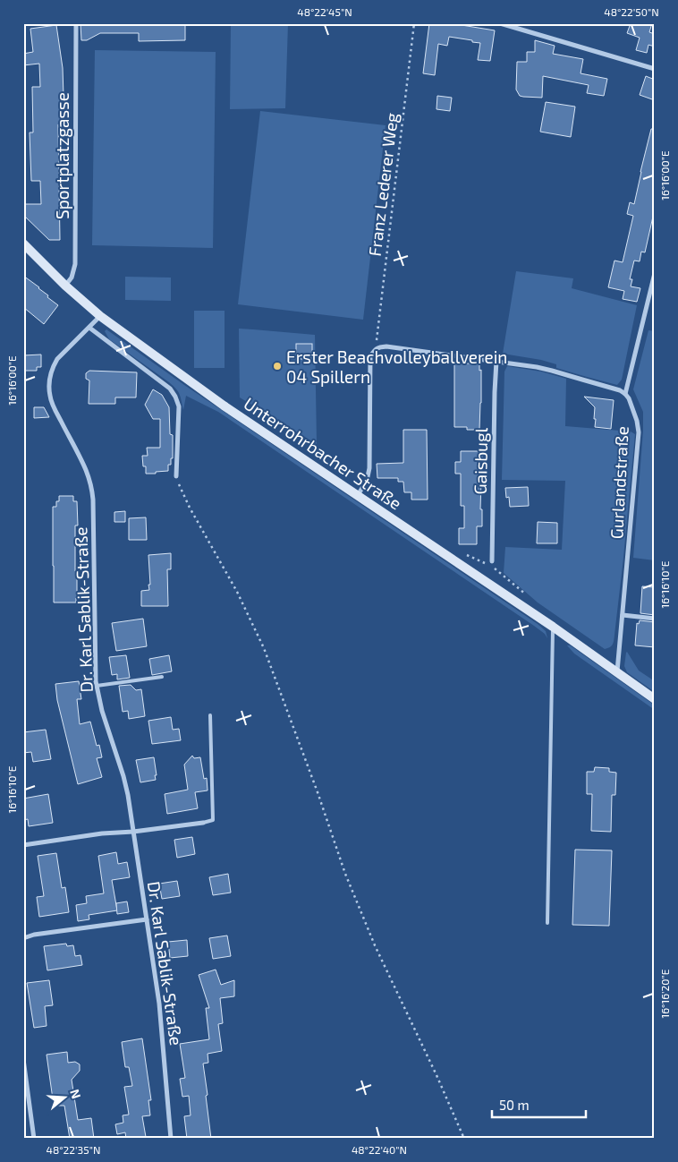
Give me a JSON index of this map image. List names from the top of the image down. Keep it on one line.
{"streets":{"main road":["Unterrohrbacher Straße"],"street":["Sportplatzgasse","Gaisbugl","Gurlandstraße","Dr. Karl Sablik-Straße"],"path":["Franz Lederer Weg"]},"crossings":[["Sportplatzgasse","Unterrohrbacher Straße"],["Unterrohrbacher Straße","Gurlandstraße"],["Unterrohrbacher Straße","Dr. Karl Sablik-Straße"]],"places":["Erster Beachvolleyballverein 04 Spillern"],"scale_bar":"50 m","north":"right","coordinates":["48°22'45\"N","48°22'50\"N","16°16'00\"E","16°16'10\"E","16°16'20\"E","48°22'35\"N","48°22'40\"N"]}
